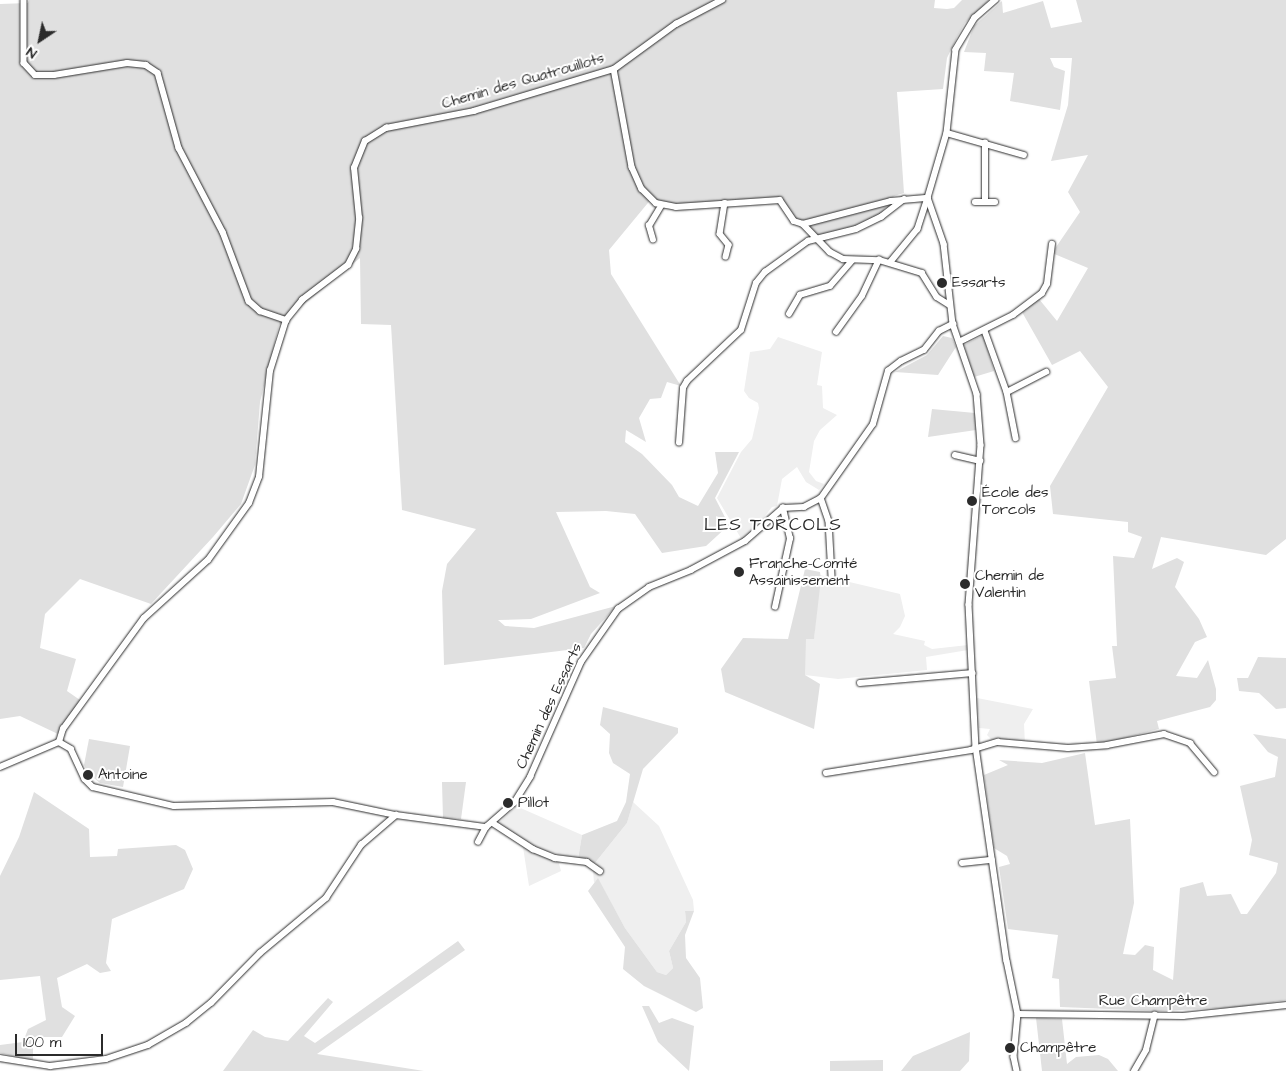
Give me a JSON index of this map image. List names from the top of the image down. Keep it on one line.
{"streets":{"street":["Chemin des Quatrouillots","Chemin des Essarts","Rue Champêtre"]},"districts":["LES TORCOLS"],"places":["Essarts","École des Torcols","Franche-Comté Assainissement","Chemin de Valentin","Antoine","Pillot","Champêtre"],"scale_bar":"100 m","north":"bottom left"}
